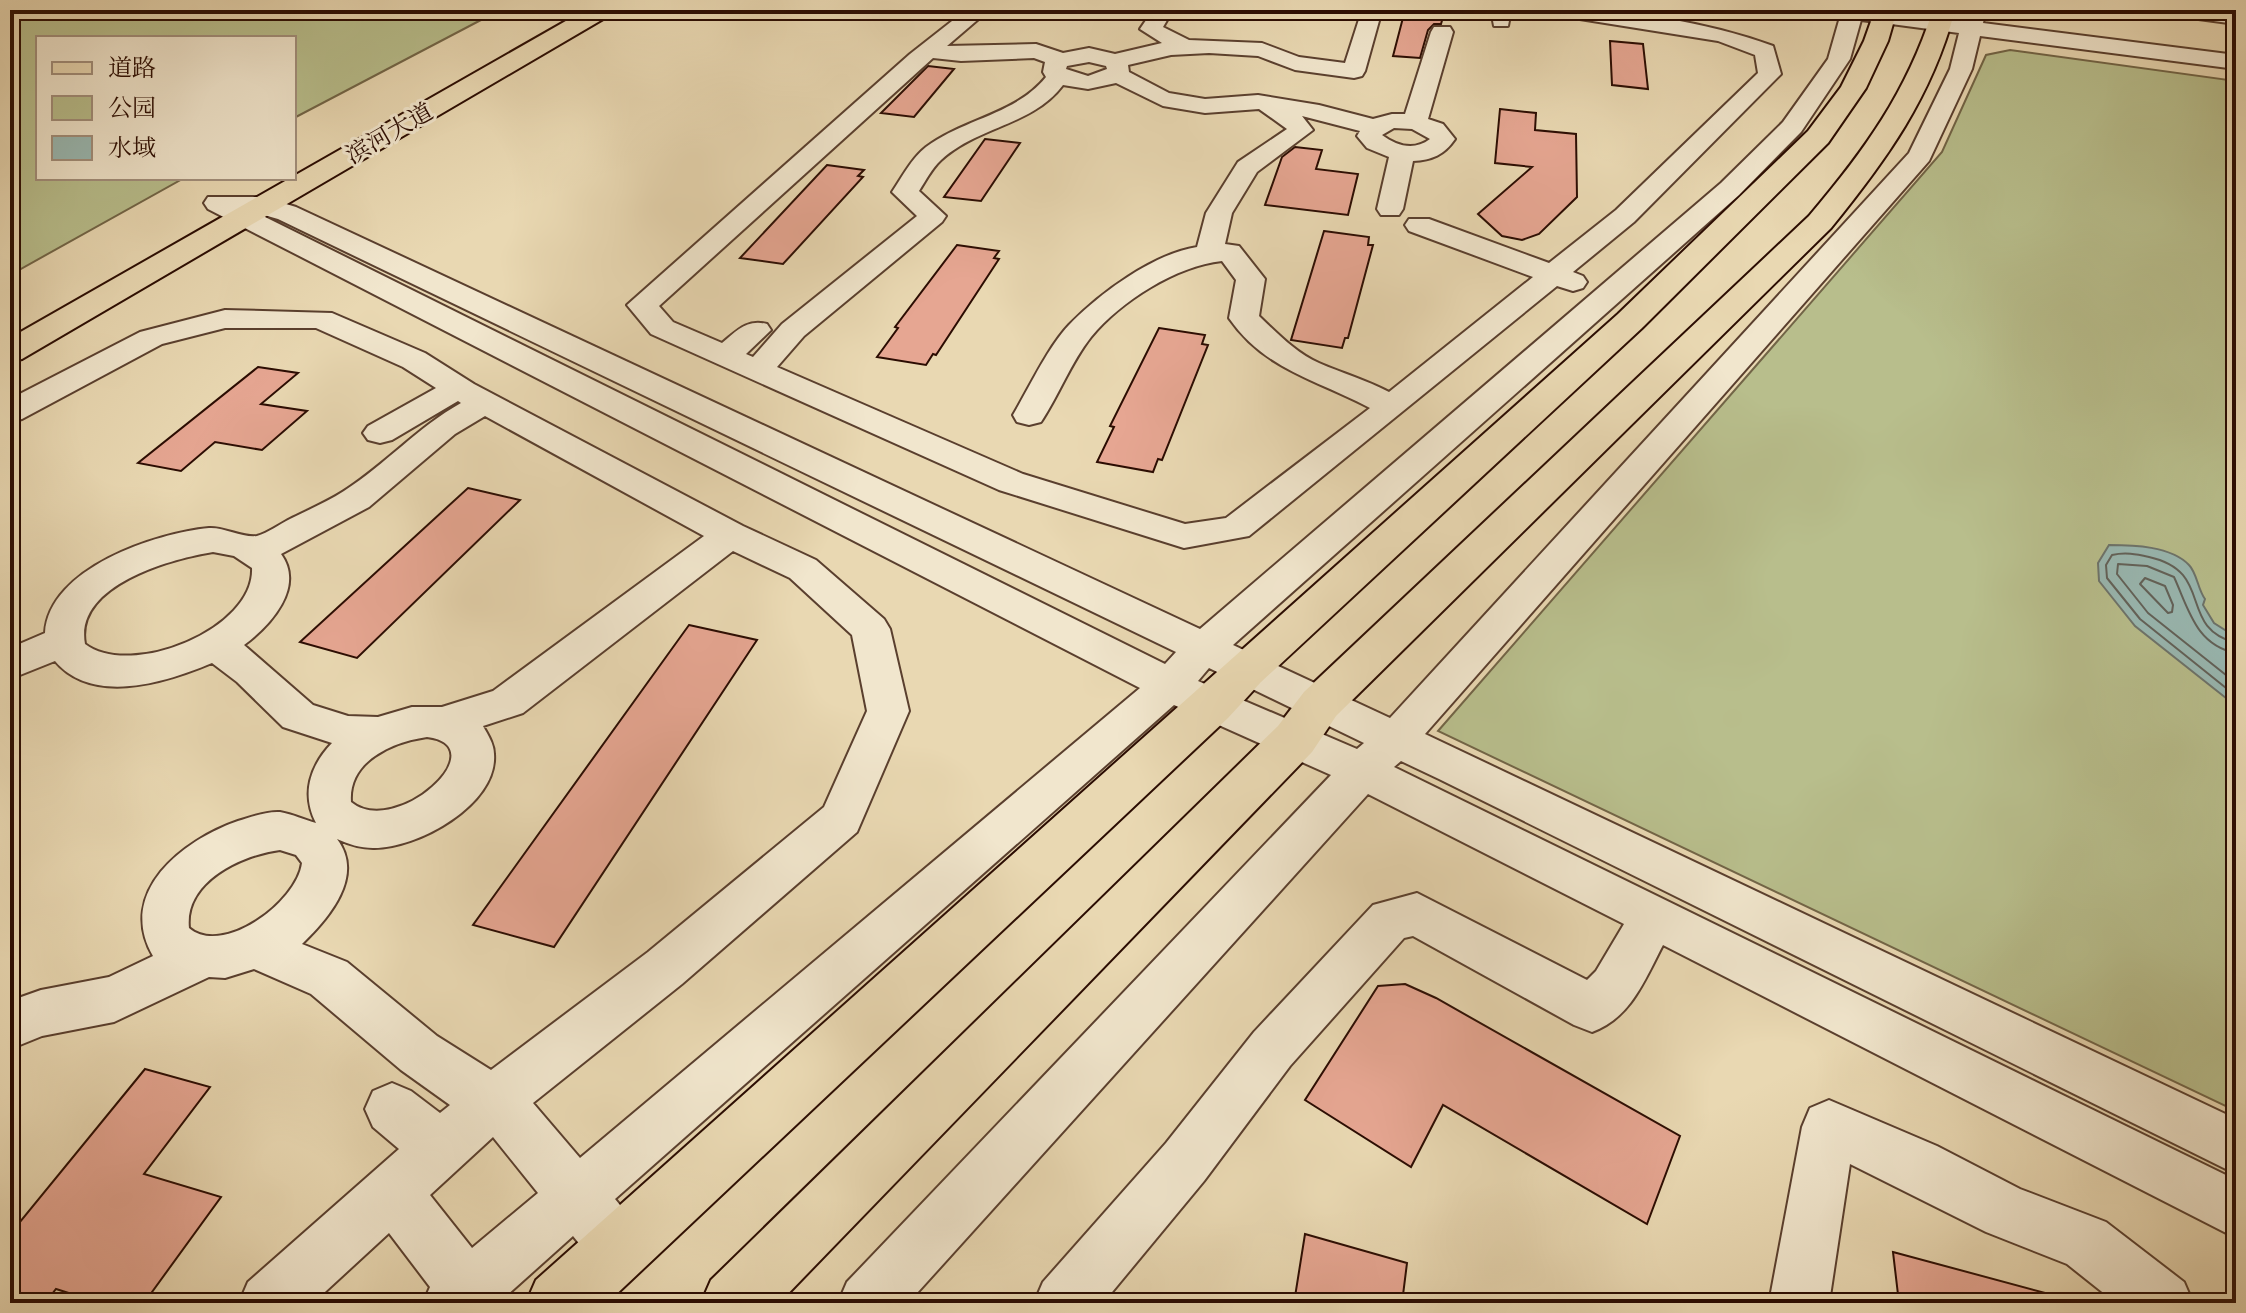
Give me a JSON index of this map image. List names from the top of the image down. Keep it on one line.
{"streets":{"main road":["滨河大道"]},"legend":["道路","公园","水域"]}
